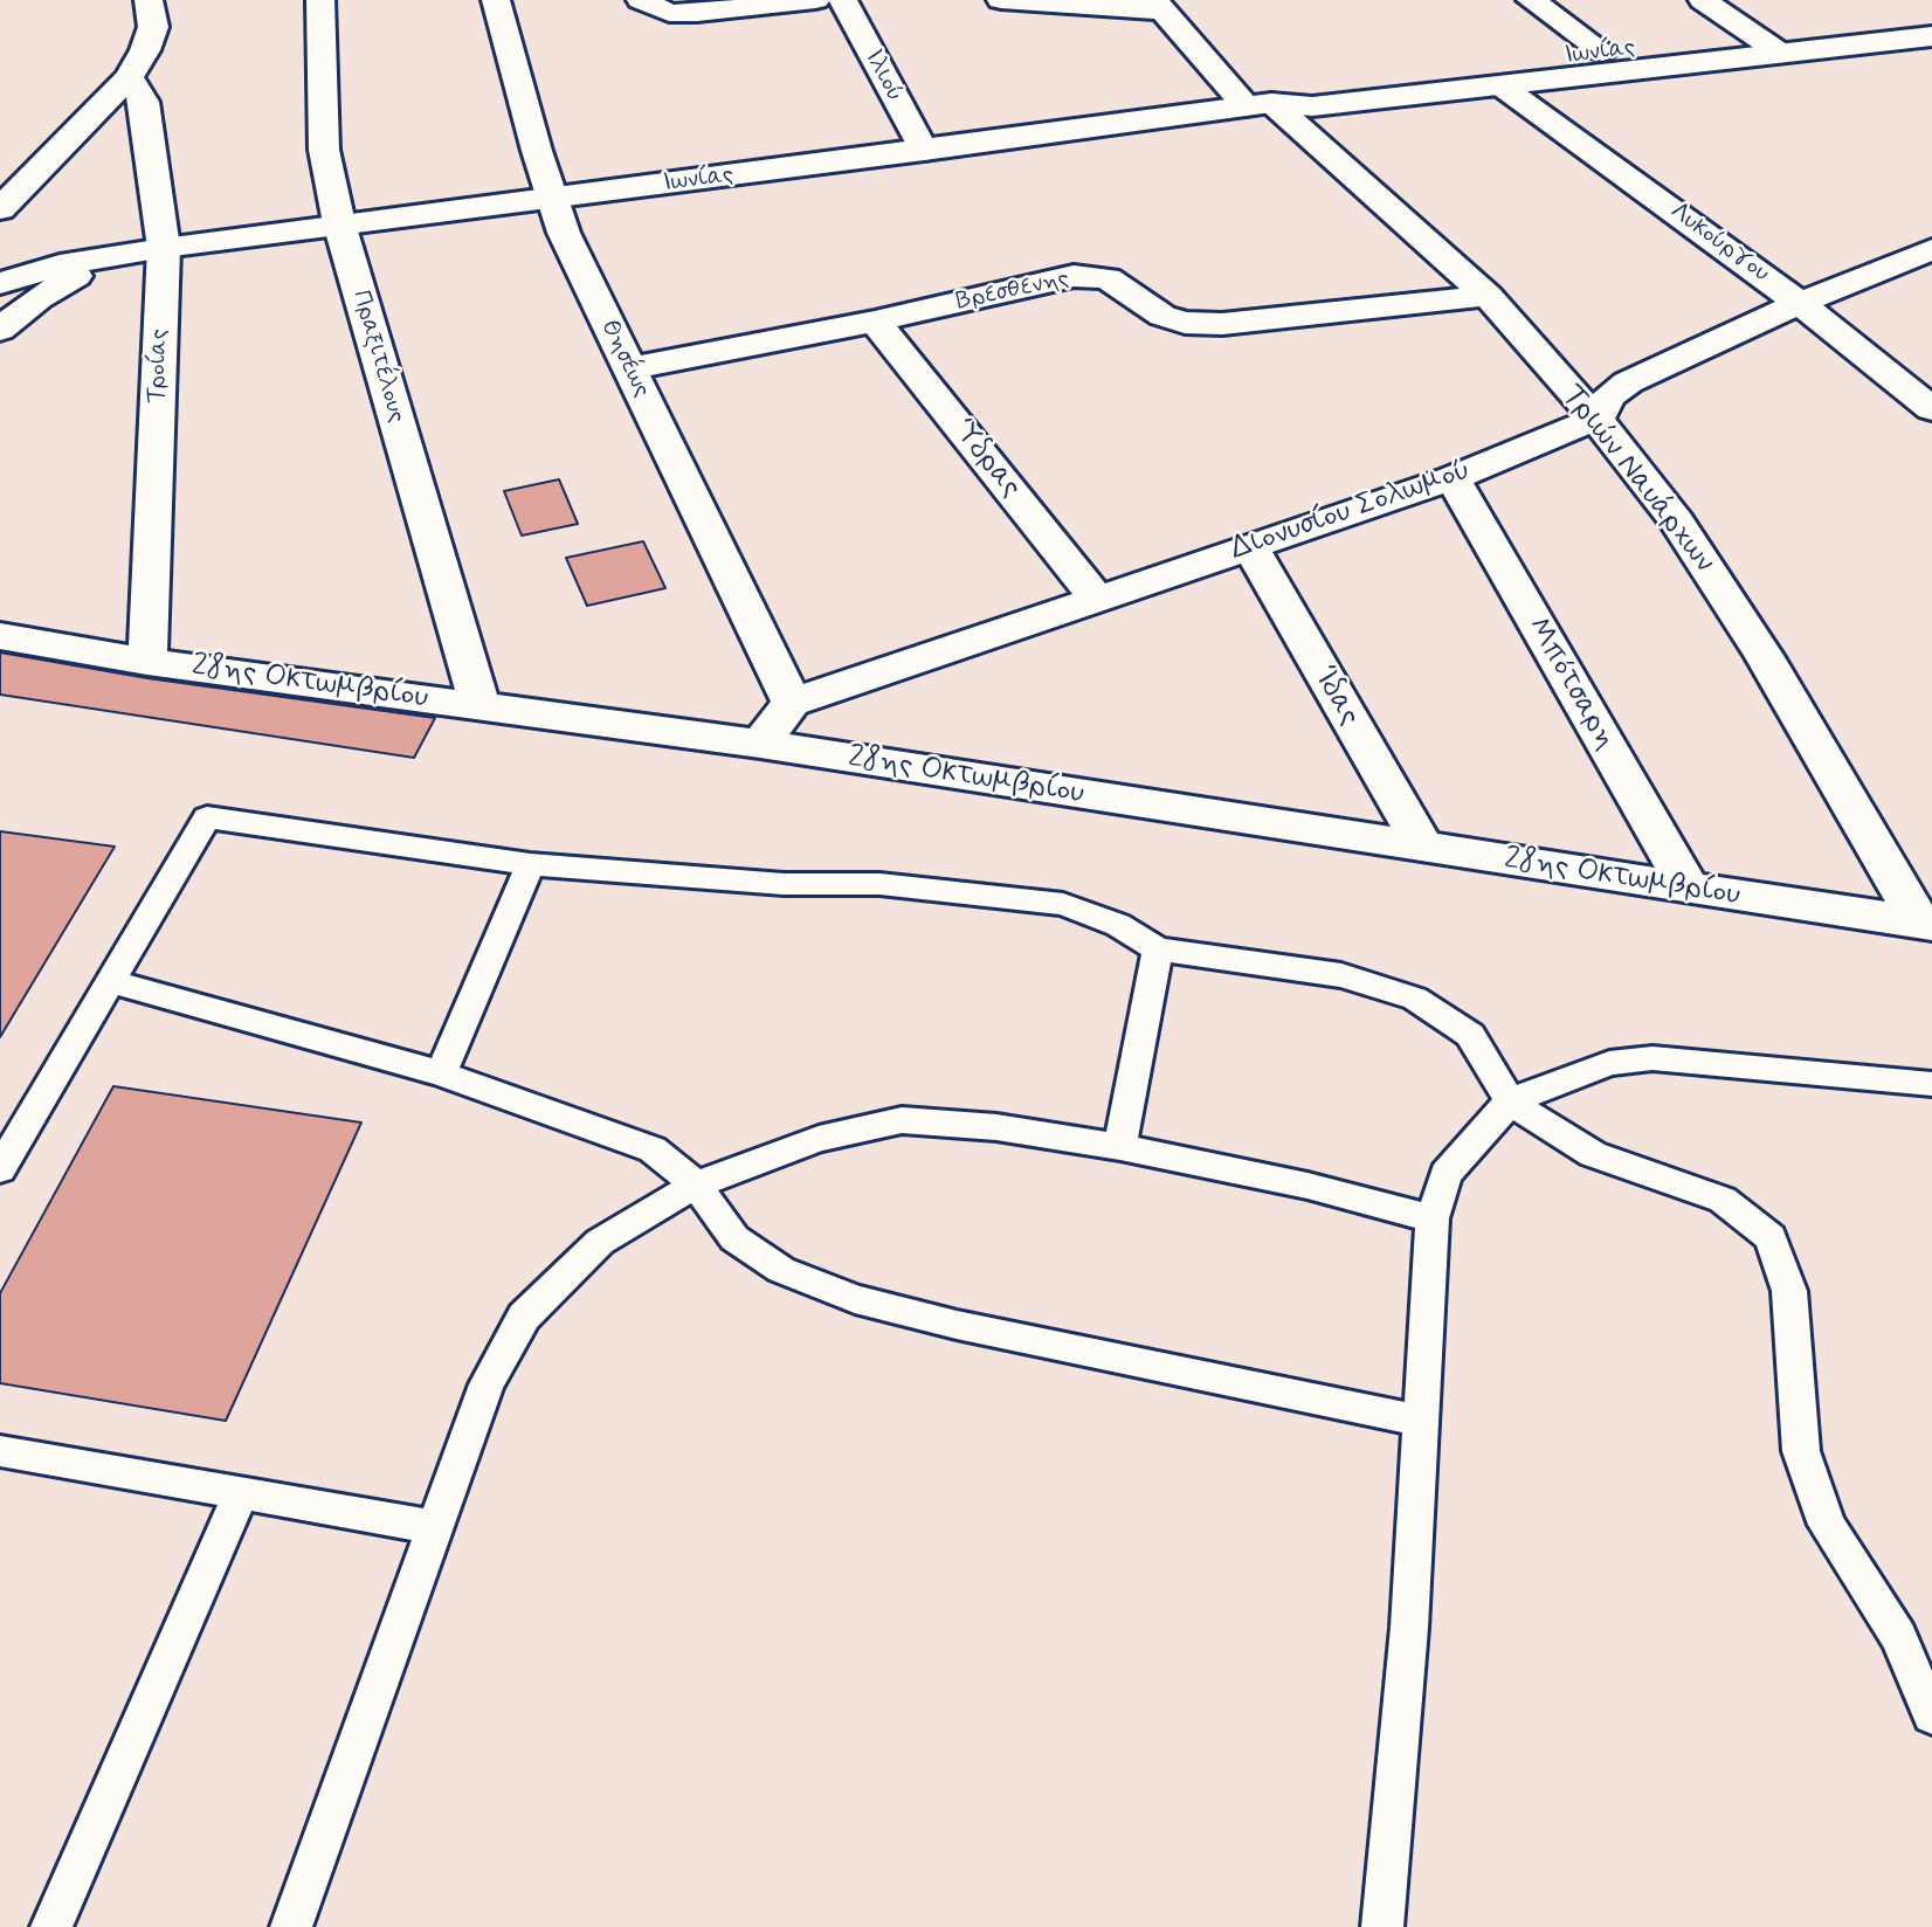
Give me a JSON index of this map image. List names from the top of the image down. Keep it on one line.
{"streets":{"street":["Ιωνίας","Ιλιού","Λυκούργου","Βρεσθενης","Πραξιτέλους","Θησέως","Τροίας","Ύδρας","Τριών Ναυάρχων","Διονυσίου Σολωμού","28ης Οκτωμβρίου","Μπότσαρη","Ίδας"]},"crossings":[["Ιωνίας","Ιλιού"],["Ιωνίας","Λυκούργου"],["Ιωνίας","Πραξιτέλους"],["Ιωνίας","Θησέως"],["Ιωνίας","Τροίας"],["Ιωνίας","Τριών Ναυάρχων"],["Λυκούργου","Διονυσίου Σολωμού"],["Βρεσθενης","Θησέως"],["Βρεσθενης","Ύδρας"],["Βρεσθενης","Τριών Ναυάρχων"],["Πραξιτέλους","28ης Οκτωμβρίου"],["Θησέως","Διονυσίου Σολωμού"],["Τροίας","28ης Οκτωμβρίου"],["Ύδρας","Διονυσίου Σολωμού"],["Τριών Ναυάρχων","Διονυσίου Σολωμού"],["Τριών Ναυάρχων","28ης Οκτωμβρίου"],["Διονυσίου Σολωμού","Μπότσαρη"],["Διονυσίου Σολωμού","Ίδας"],["28ης Οκτωμβρίου","Μπότσαρη"],["28ης Οκτωμβρίου","Ίδας"]]}
